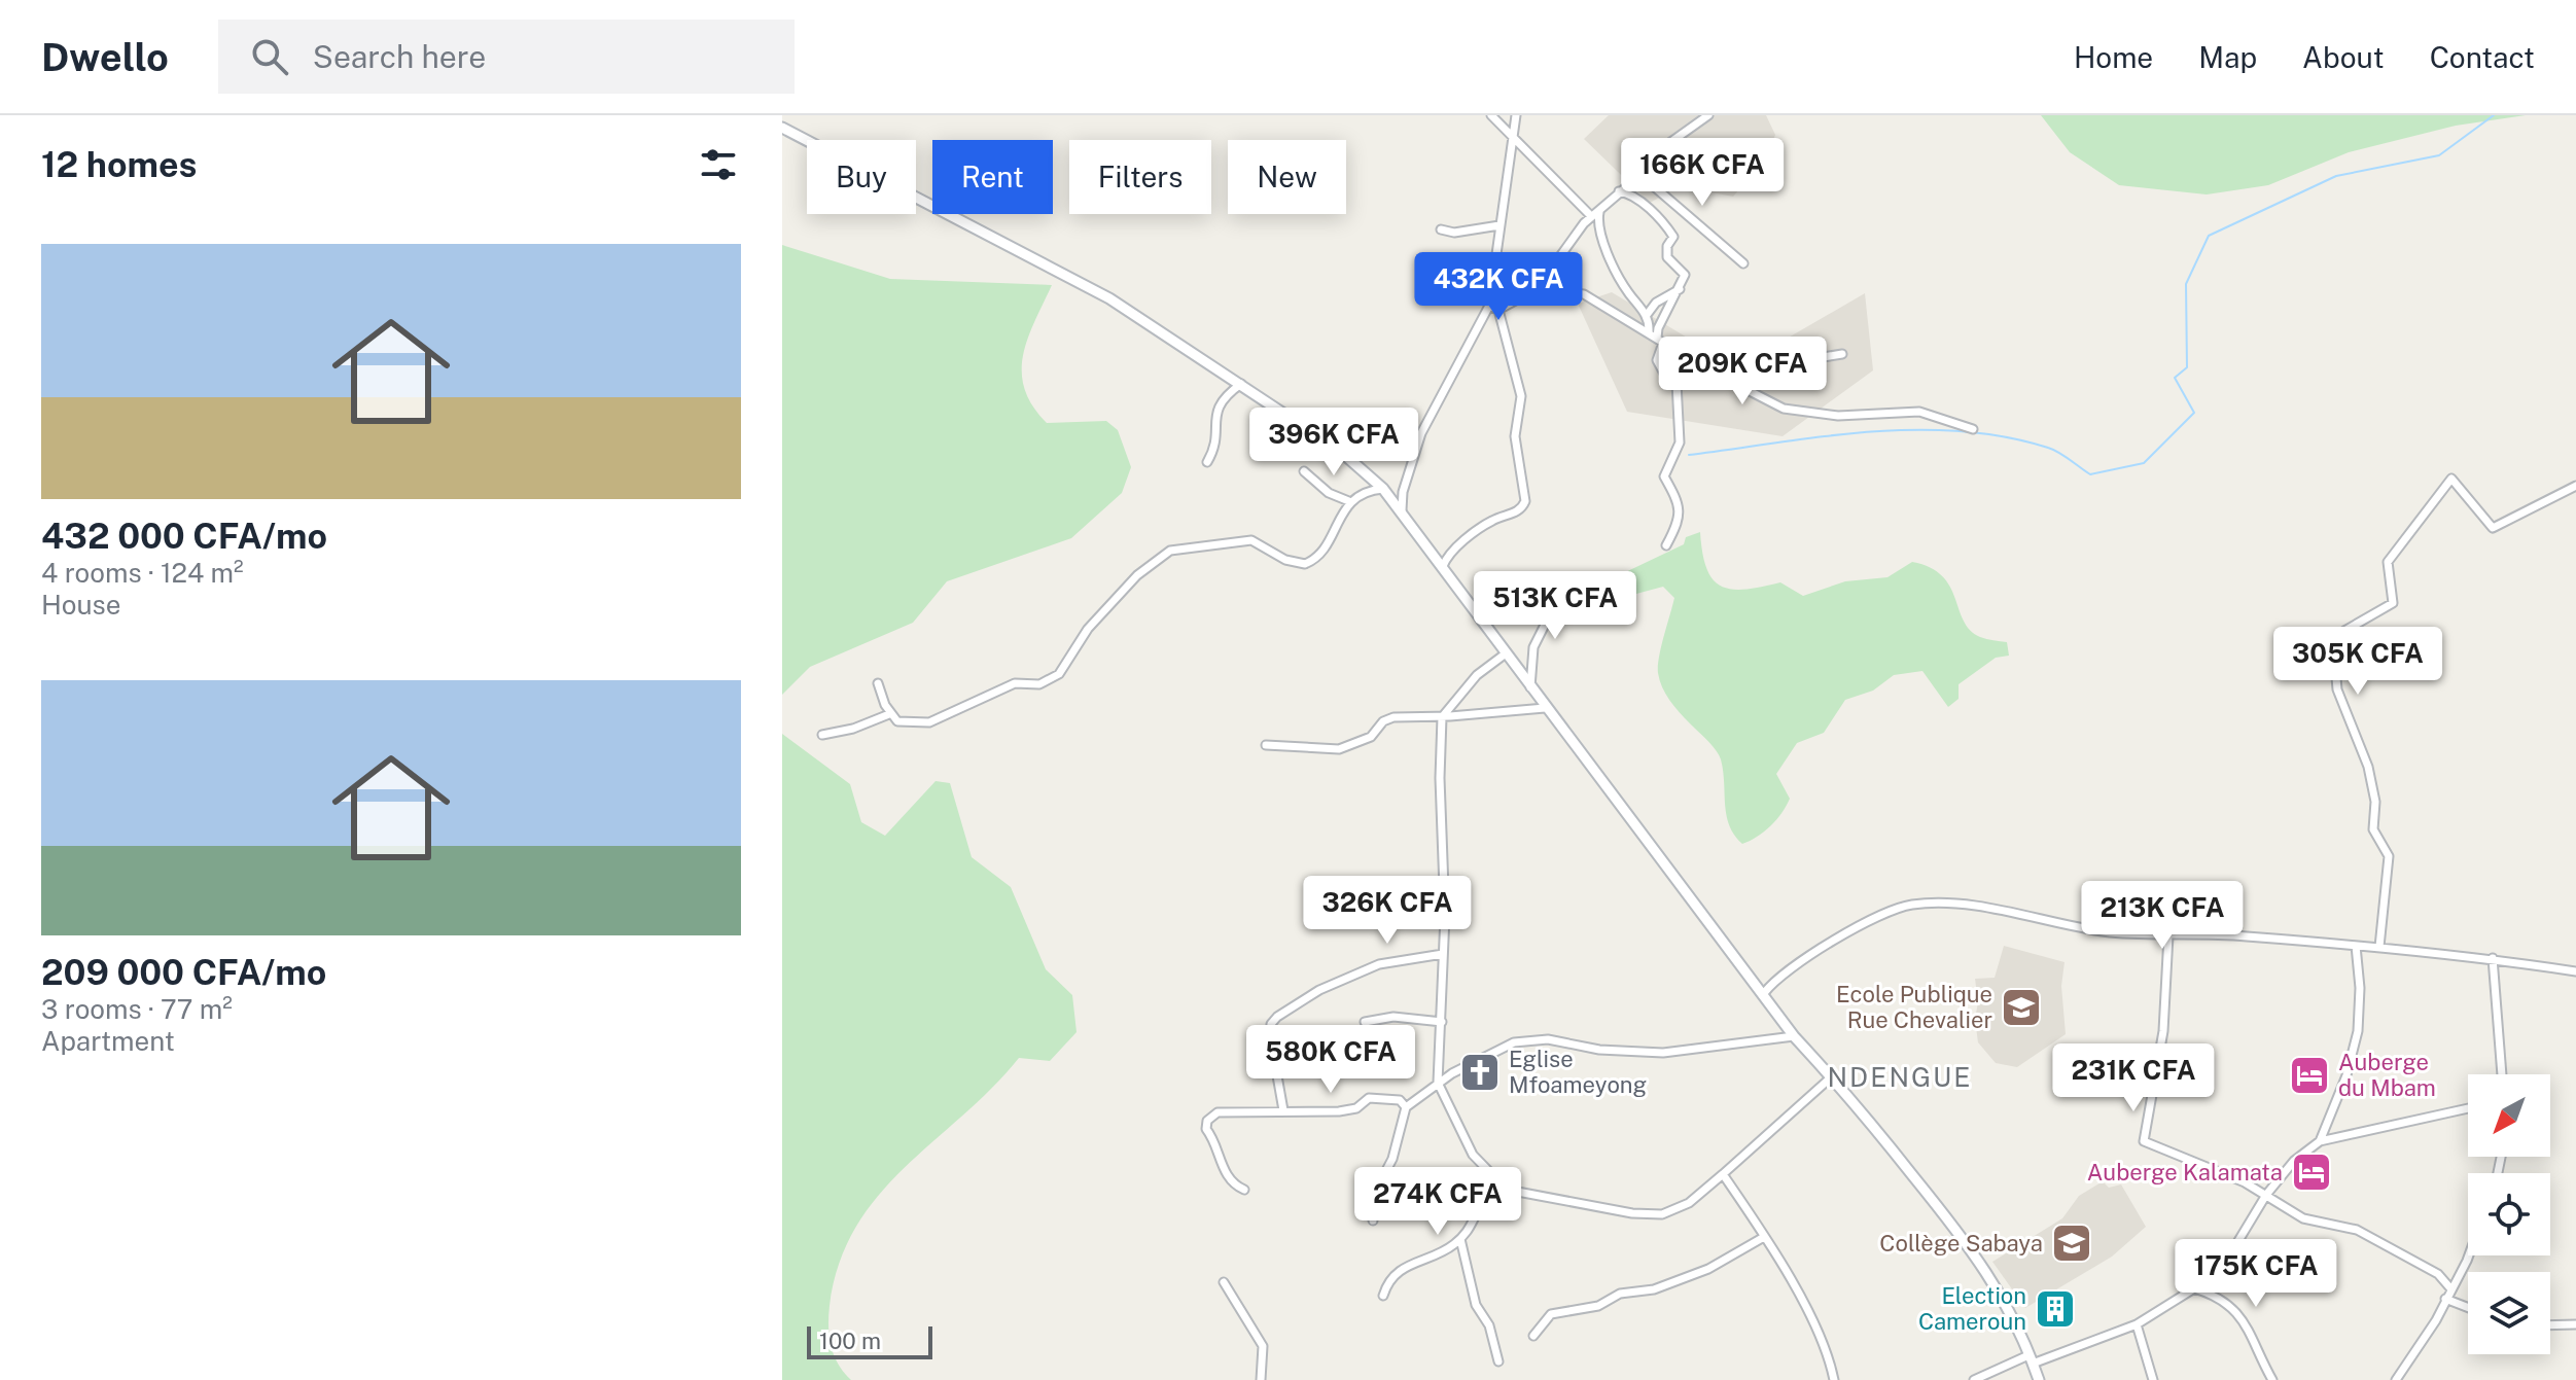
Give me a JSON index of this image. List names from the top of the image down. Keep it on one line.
{"districts":["NDENGUE"],"places":{"school or university":["Ecole Publique Rue Chevalier","Collège Sabaya"],"church":["Eglise Mfoameyong"],"hotel":["Auberge du Mbam","Auberge Kalamata"],"building":["Election Cameroun"]},"scale_bar":"100 m","north":"bottom left","page":{"header":"Dwello","search":"Search here","nav":["Home","Map","About","Contact"],"heading":"12 homes","price":["166K CFA","432K CFA","209K CFA","396K CFA","513K CFA","305K CFA","326K CFA","213K CFA","580K CFA","231K CFA","274K CFA","175K CFA"],"chip":["Buy","Rent","Filters","New"],"list":[{"name":"432 000 CFA/mo","note":"4 rooms · 124 m² · House"},{"name":"209 000 CFA/mo","note":"3 rooms · 77 m² · Apartment"}],"scale":"100 m"}}
